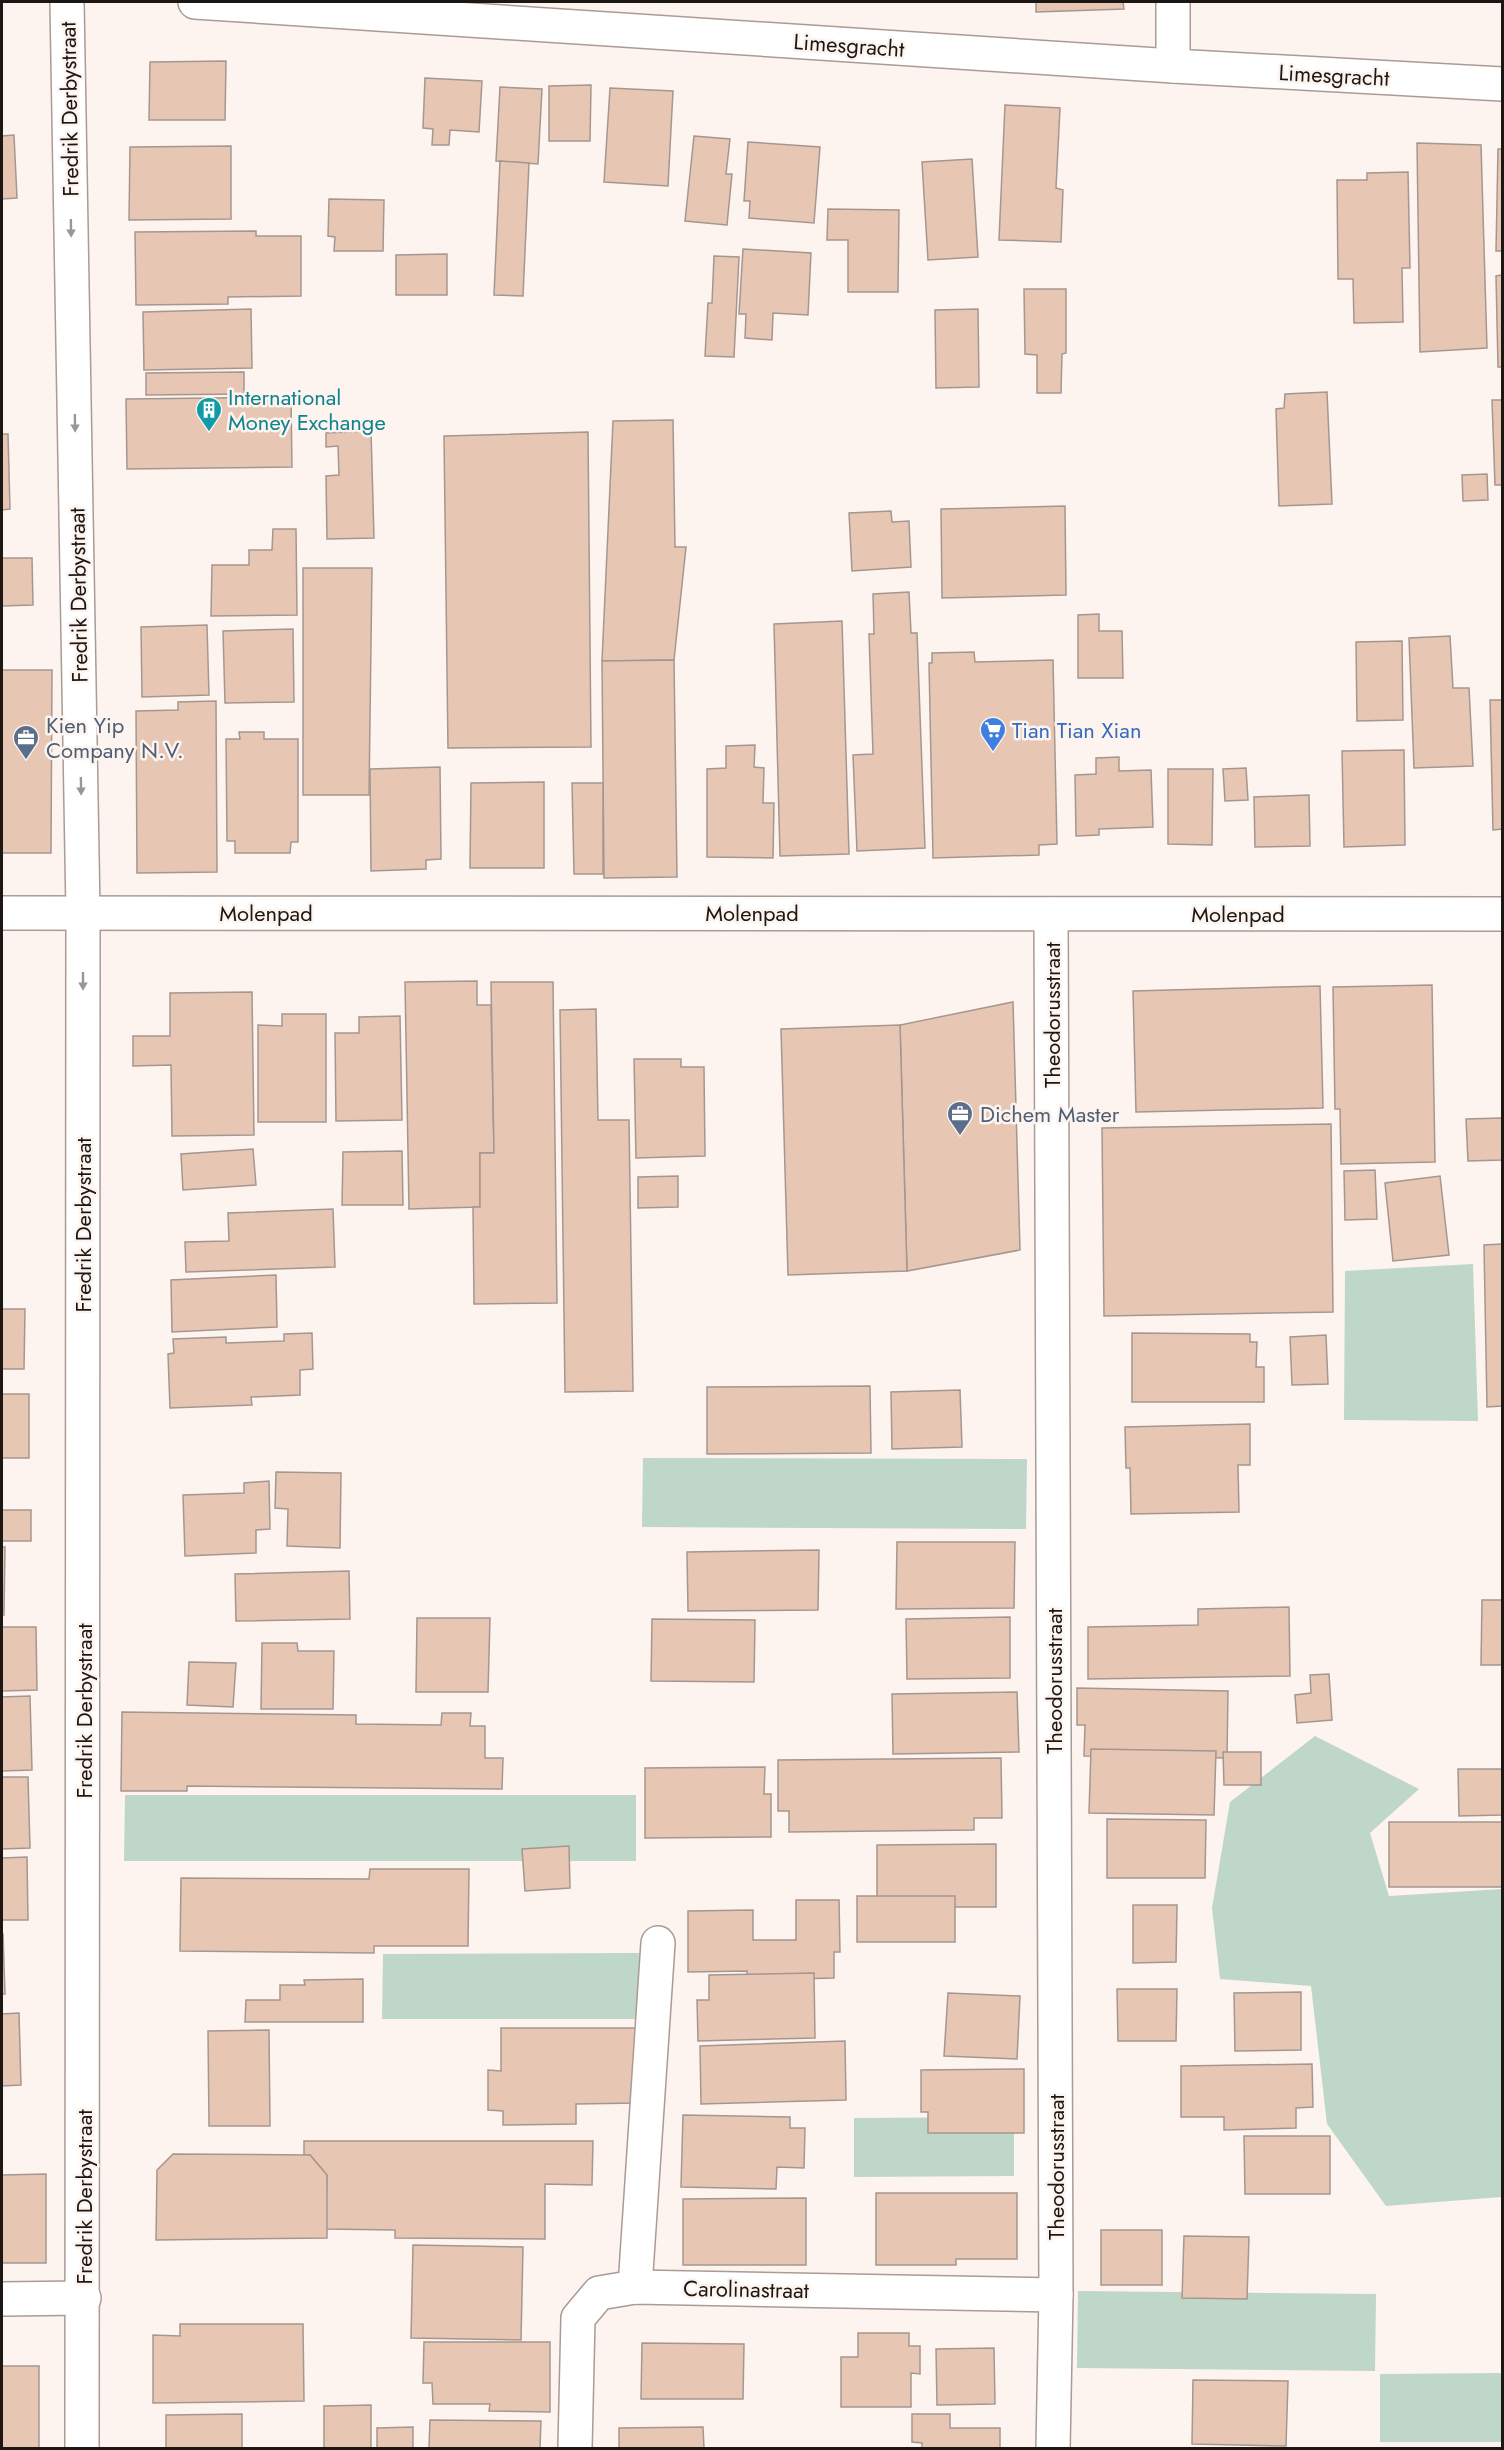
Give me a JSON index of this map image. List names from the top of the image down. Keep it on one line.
{"streets":{"street":["Limesgracht","Fredrik Derbystraat","Molenpad","Theodorusstraat","Carolinastraat"]},"crossings":[["Fredrik Derbystraat","Molenpad"],["Molenpad","Theodorusstraat"],["Theodorusstraat","Carolinastraat"]],"one_way":["Fredrik Derbystraat"],"places":{"building":["International Money Exchange"],"supermarket":["Tian Tian Xian"],"office":["Kien Yip Company N.V.","Dichem Master"]}}
